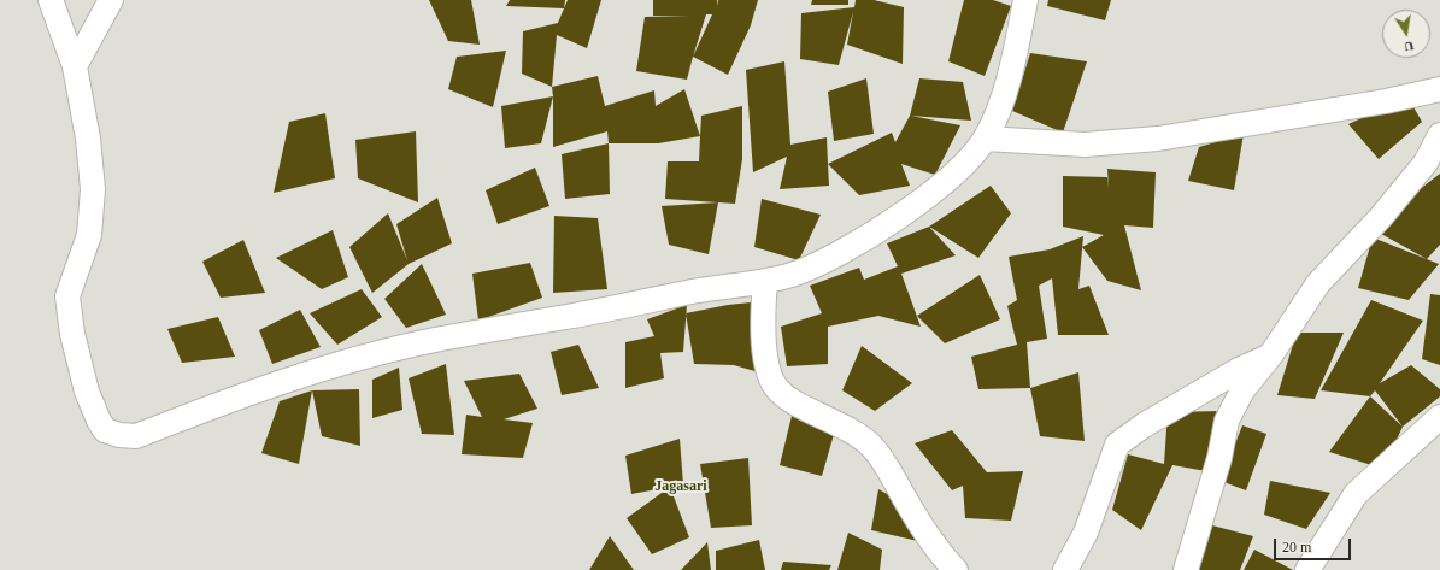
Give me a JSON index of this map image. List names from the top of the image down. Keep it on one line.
{"districts":["Jagasari"],"scale_bar":"20 m","north":"bottom"}
